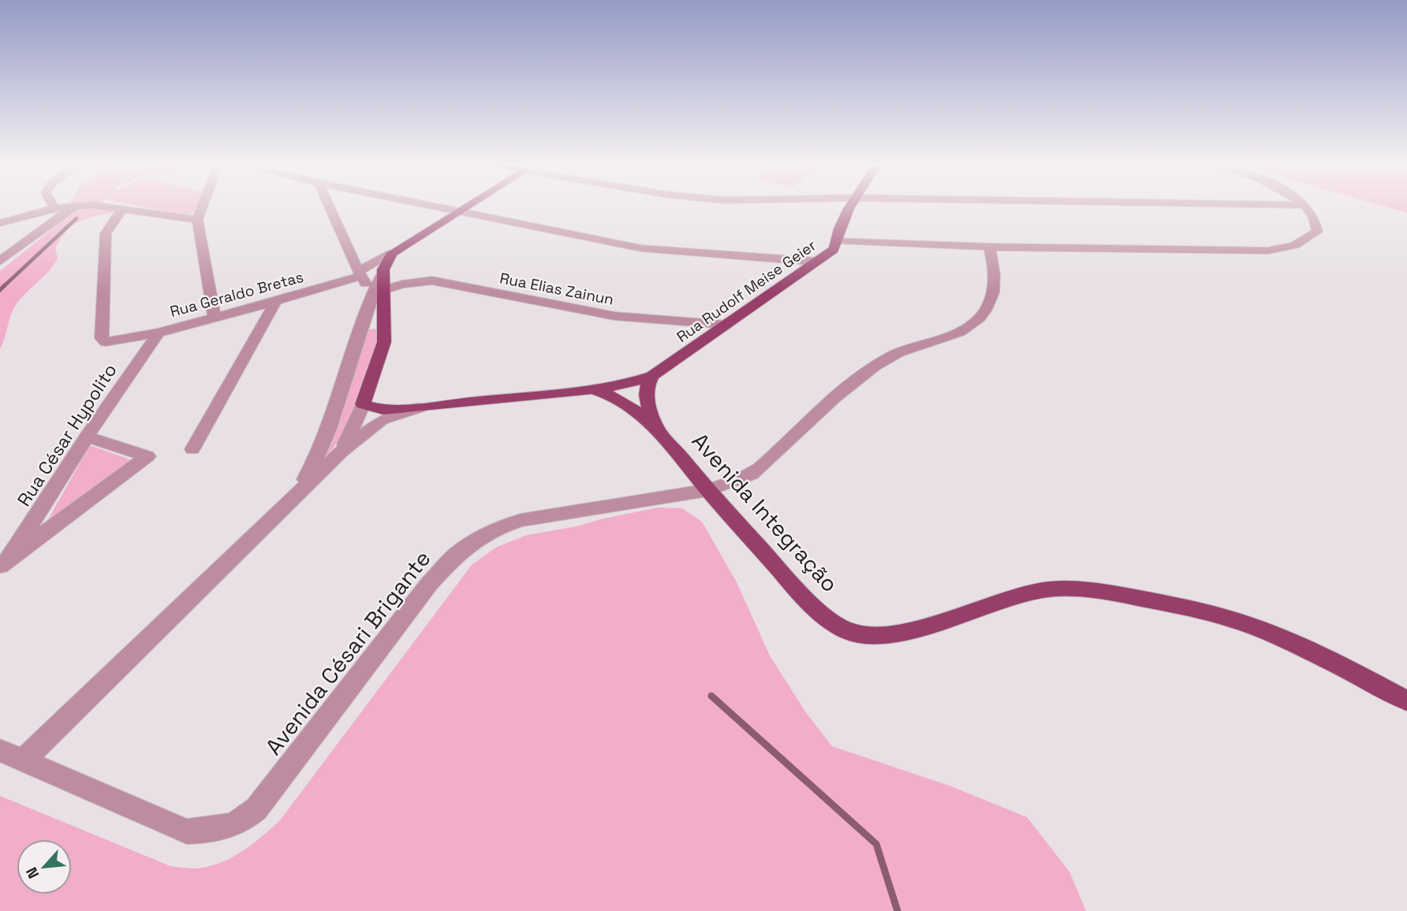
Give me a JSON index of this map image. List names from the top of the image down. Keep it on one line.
{"streets":{"main road":["Rua Rudolf Meise Geier","Rua Geraldo Bretas","Avenida Integração"],"street":["Rua Elias Zainun","Rua César Hypolito","Avenida Césari Brigante"]},"crossings":[["Rua Elias Zainun","Rua Rudolf Meise Geier"],["Rua Rudolf Meise Geier","Avenida Integração"],["Rua Geraldo Bretas","Rua César Hypolito"],["Avenida Integração","Avenida Césari Brigante"]],"north":"bottom left"}
